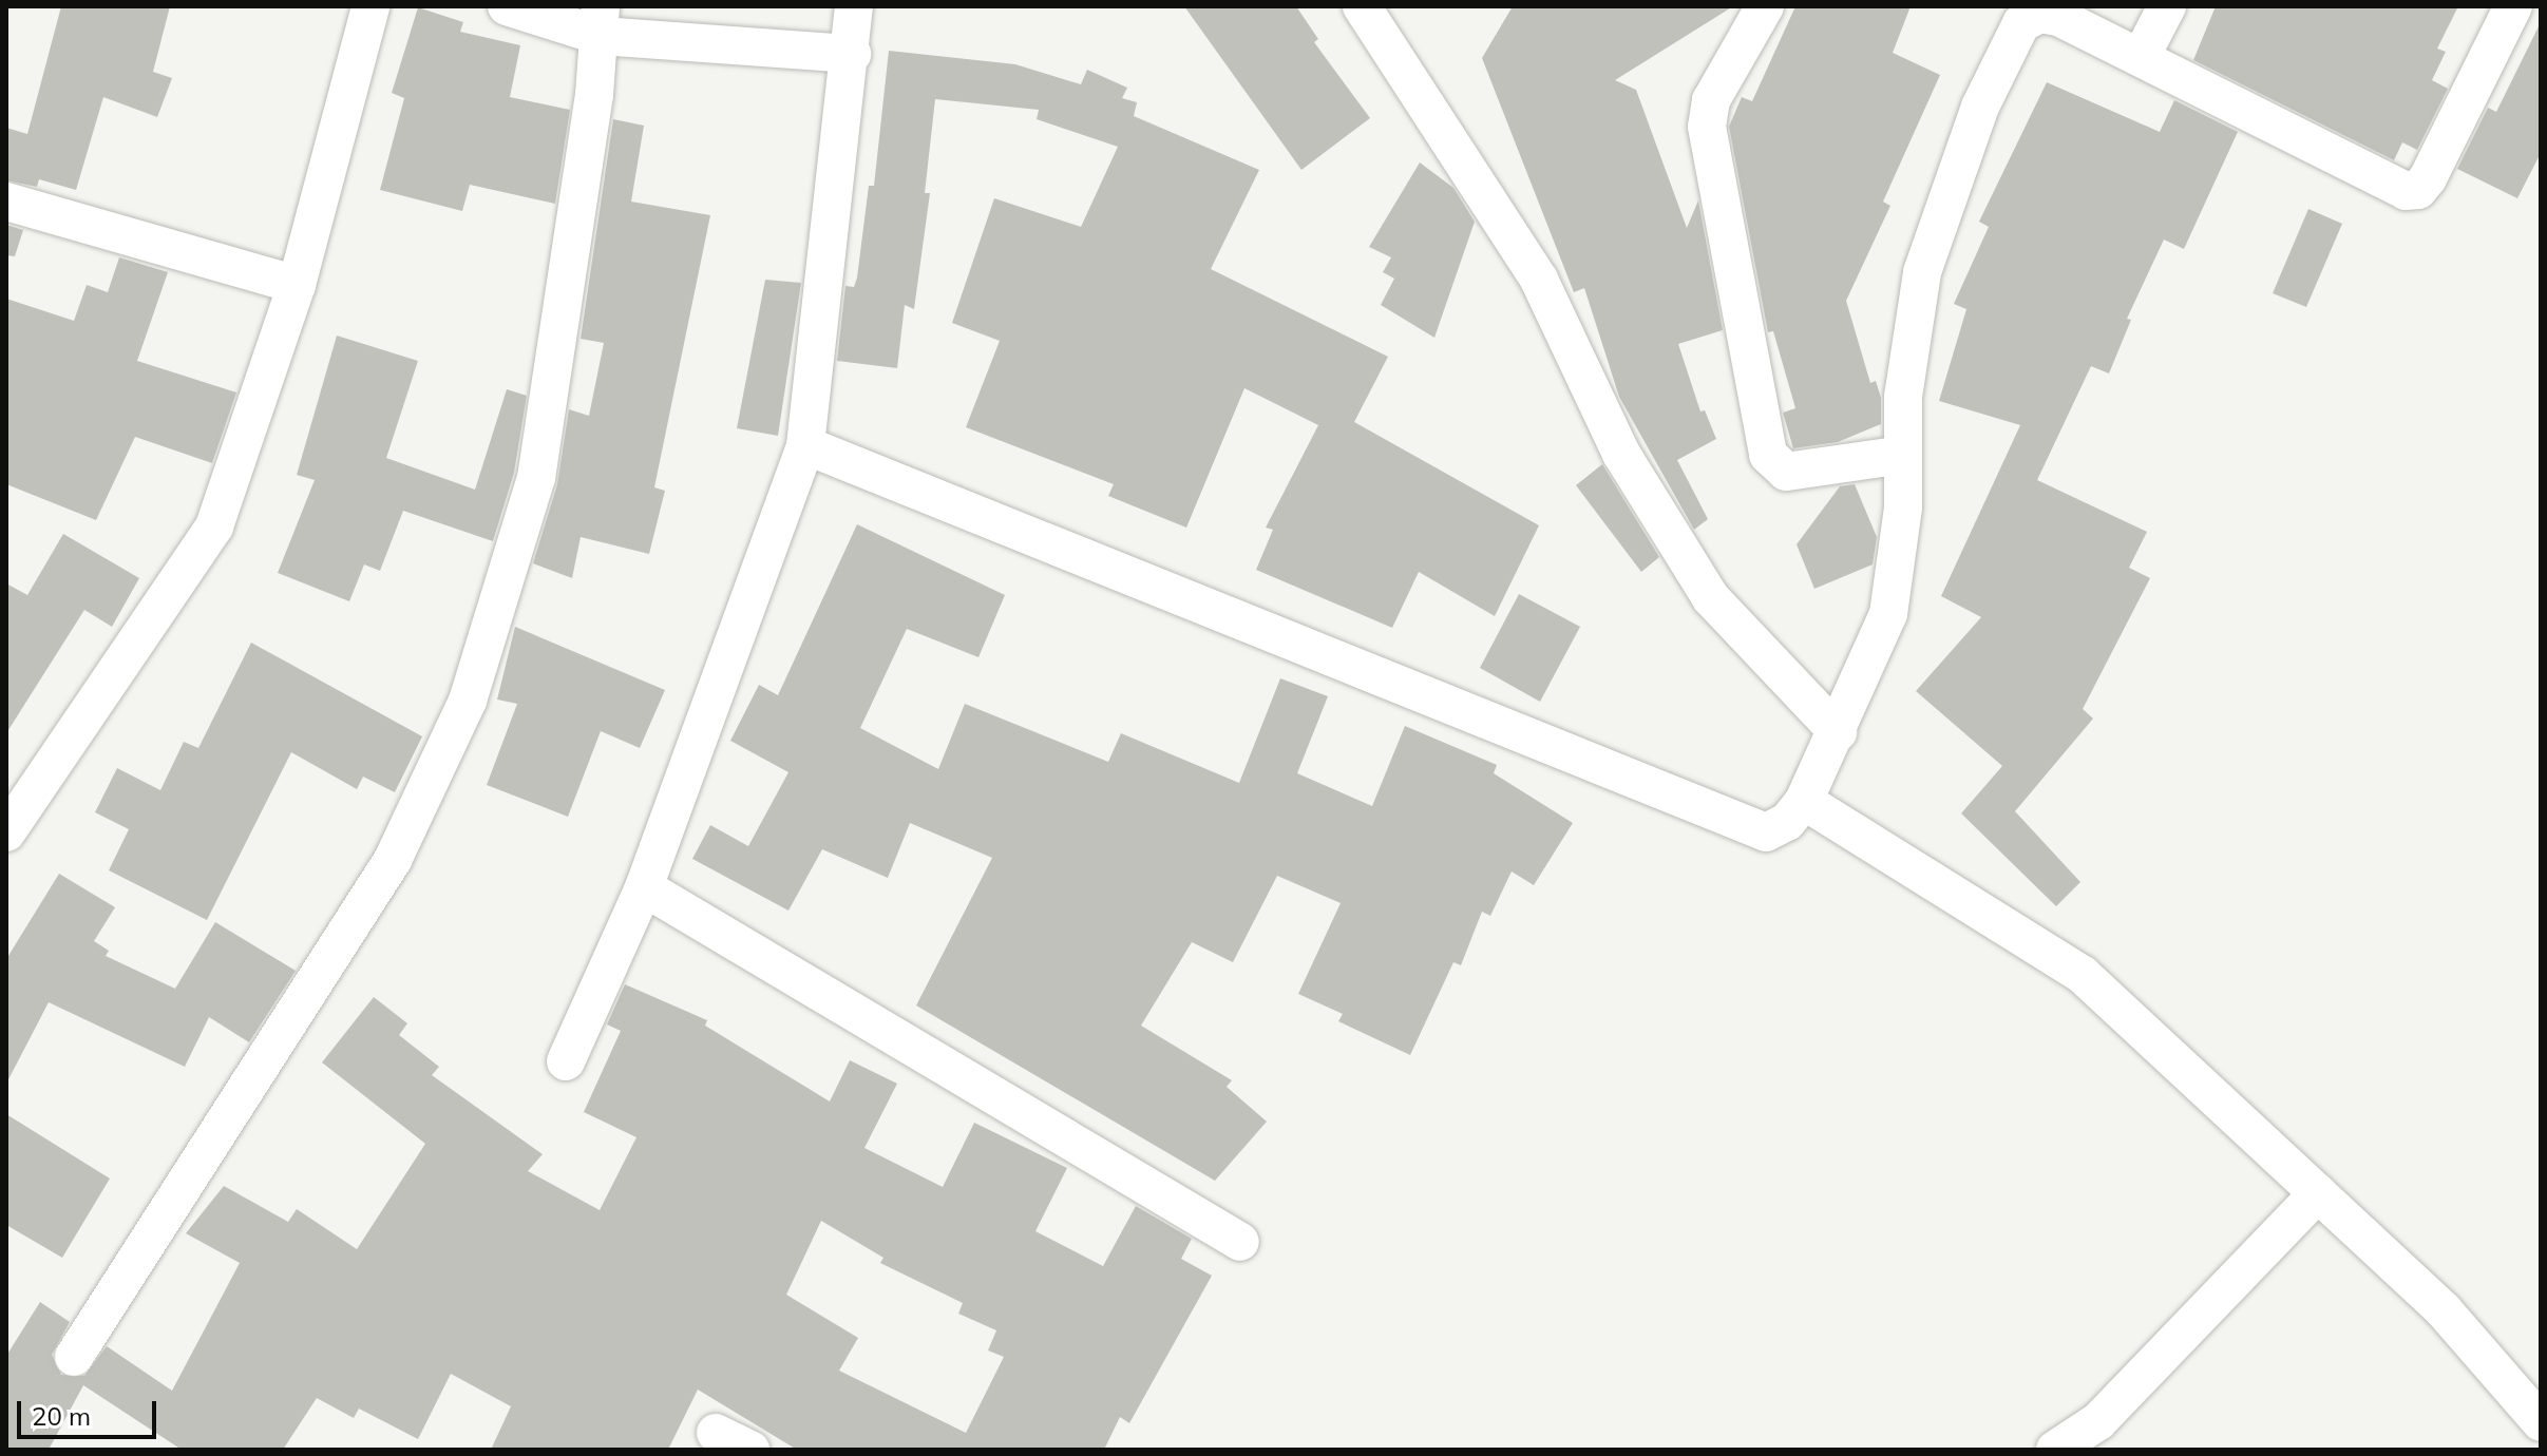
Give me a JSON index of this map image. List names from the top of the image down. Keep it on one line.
{"scale_bar":"20 m"}
